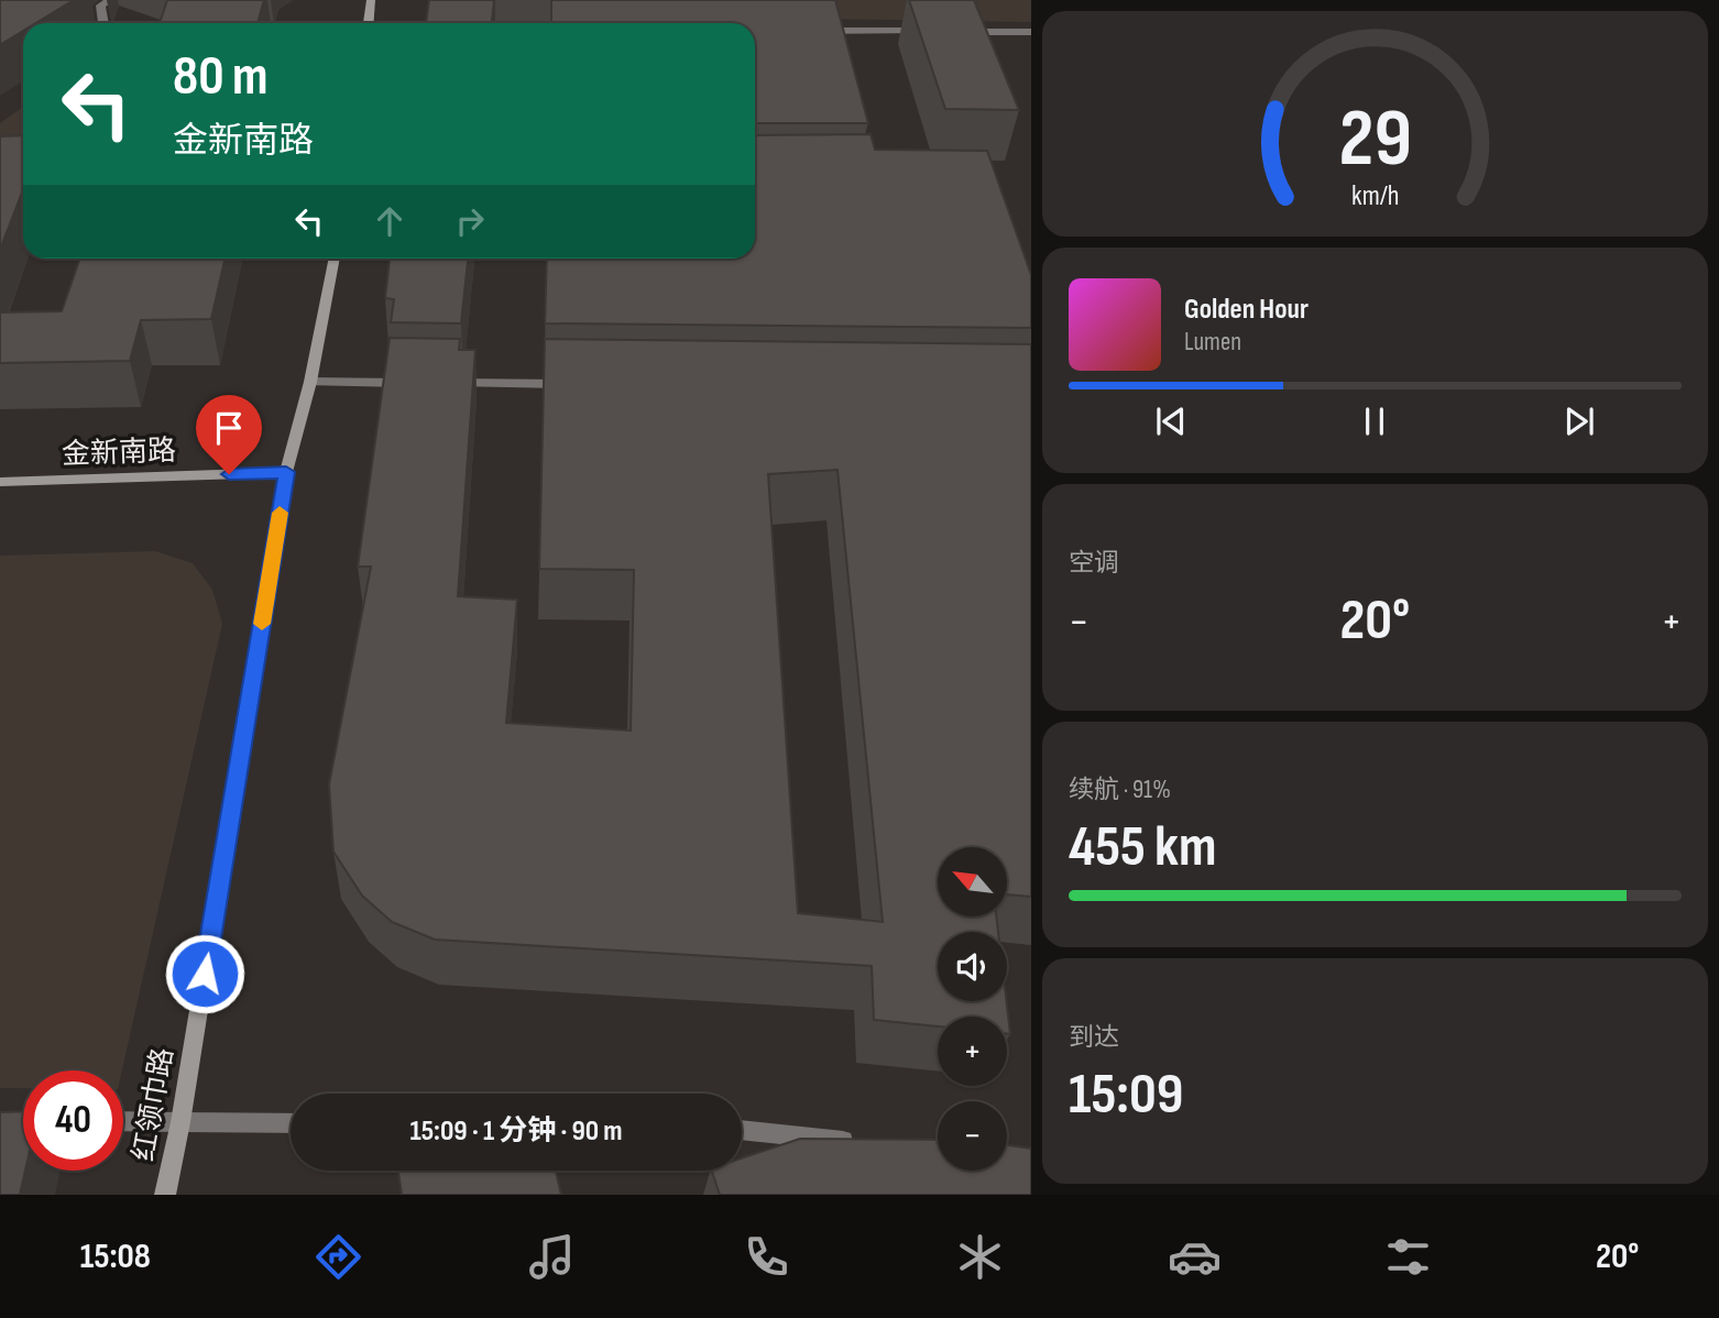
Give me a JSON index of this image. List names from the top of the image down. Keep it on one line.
{"streets":{"street":["金新南路","红领巾路"]},"crossings":[["金新南路","红领巾路"]],"north":"top left","page":{"turn":["80 m","金新南路"],"song":["Golden Hour","Lumen"],"tile":["空调",["续航 · 91%","455 km"],["到达","15:09"]],"heat":["−","20°","+"],"map_buttons":["+","−"],"limit":"40","trip":"15:09 · 1 分钟 · 90 m","tabs":["15:08","20°"],"gauge":["29","km/h"]}}
